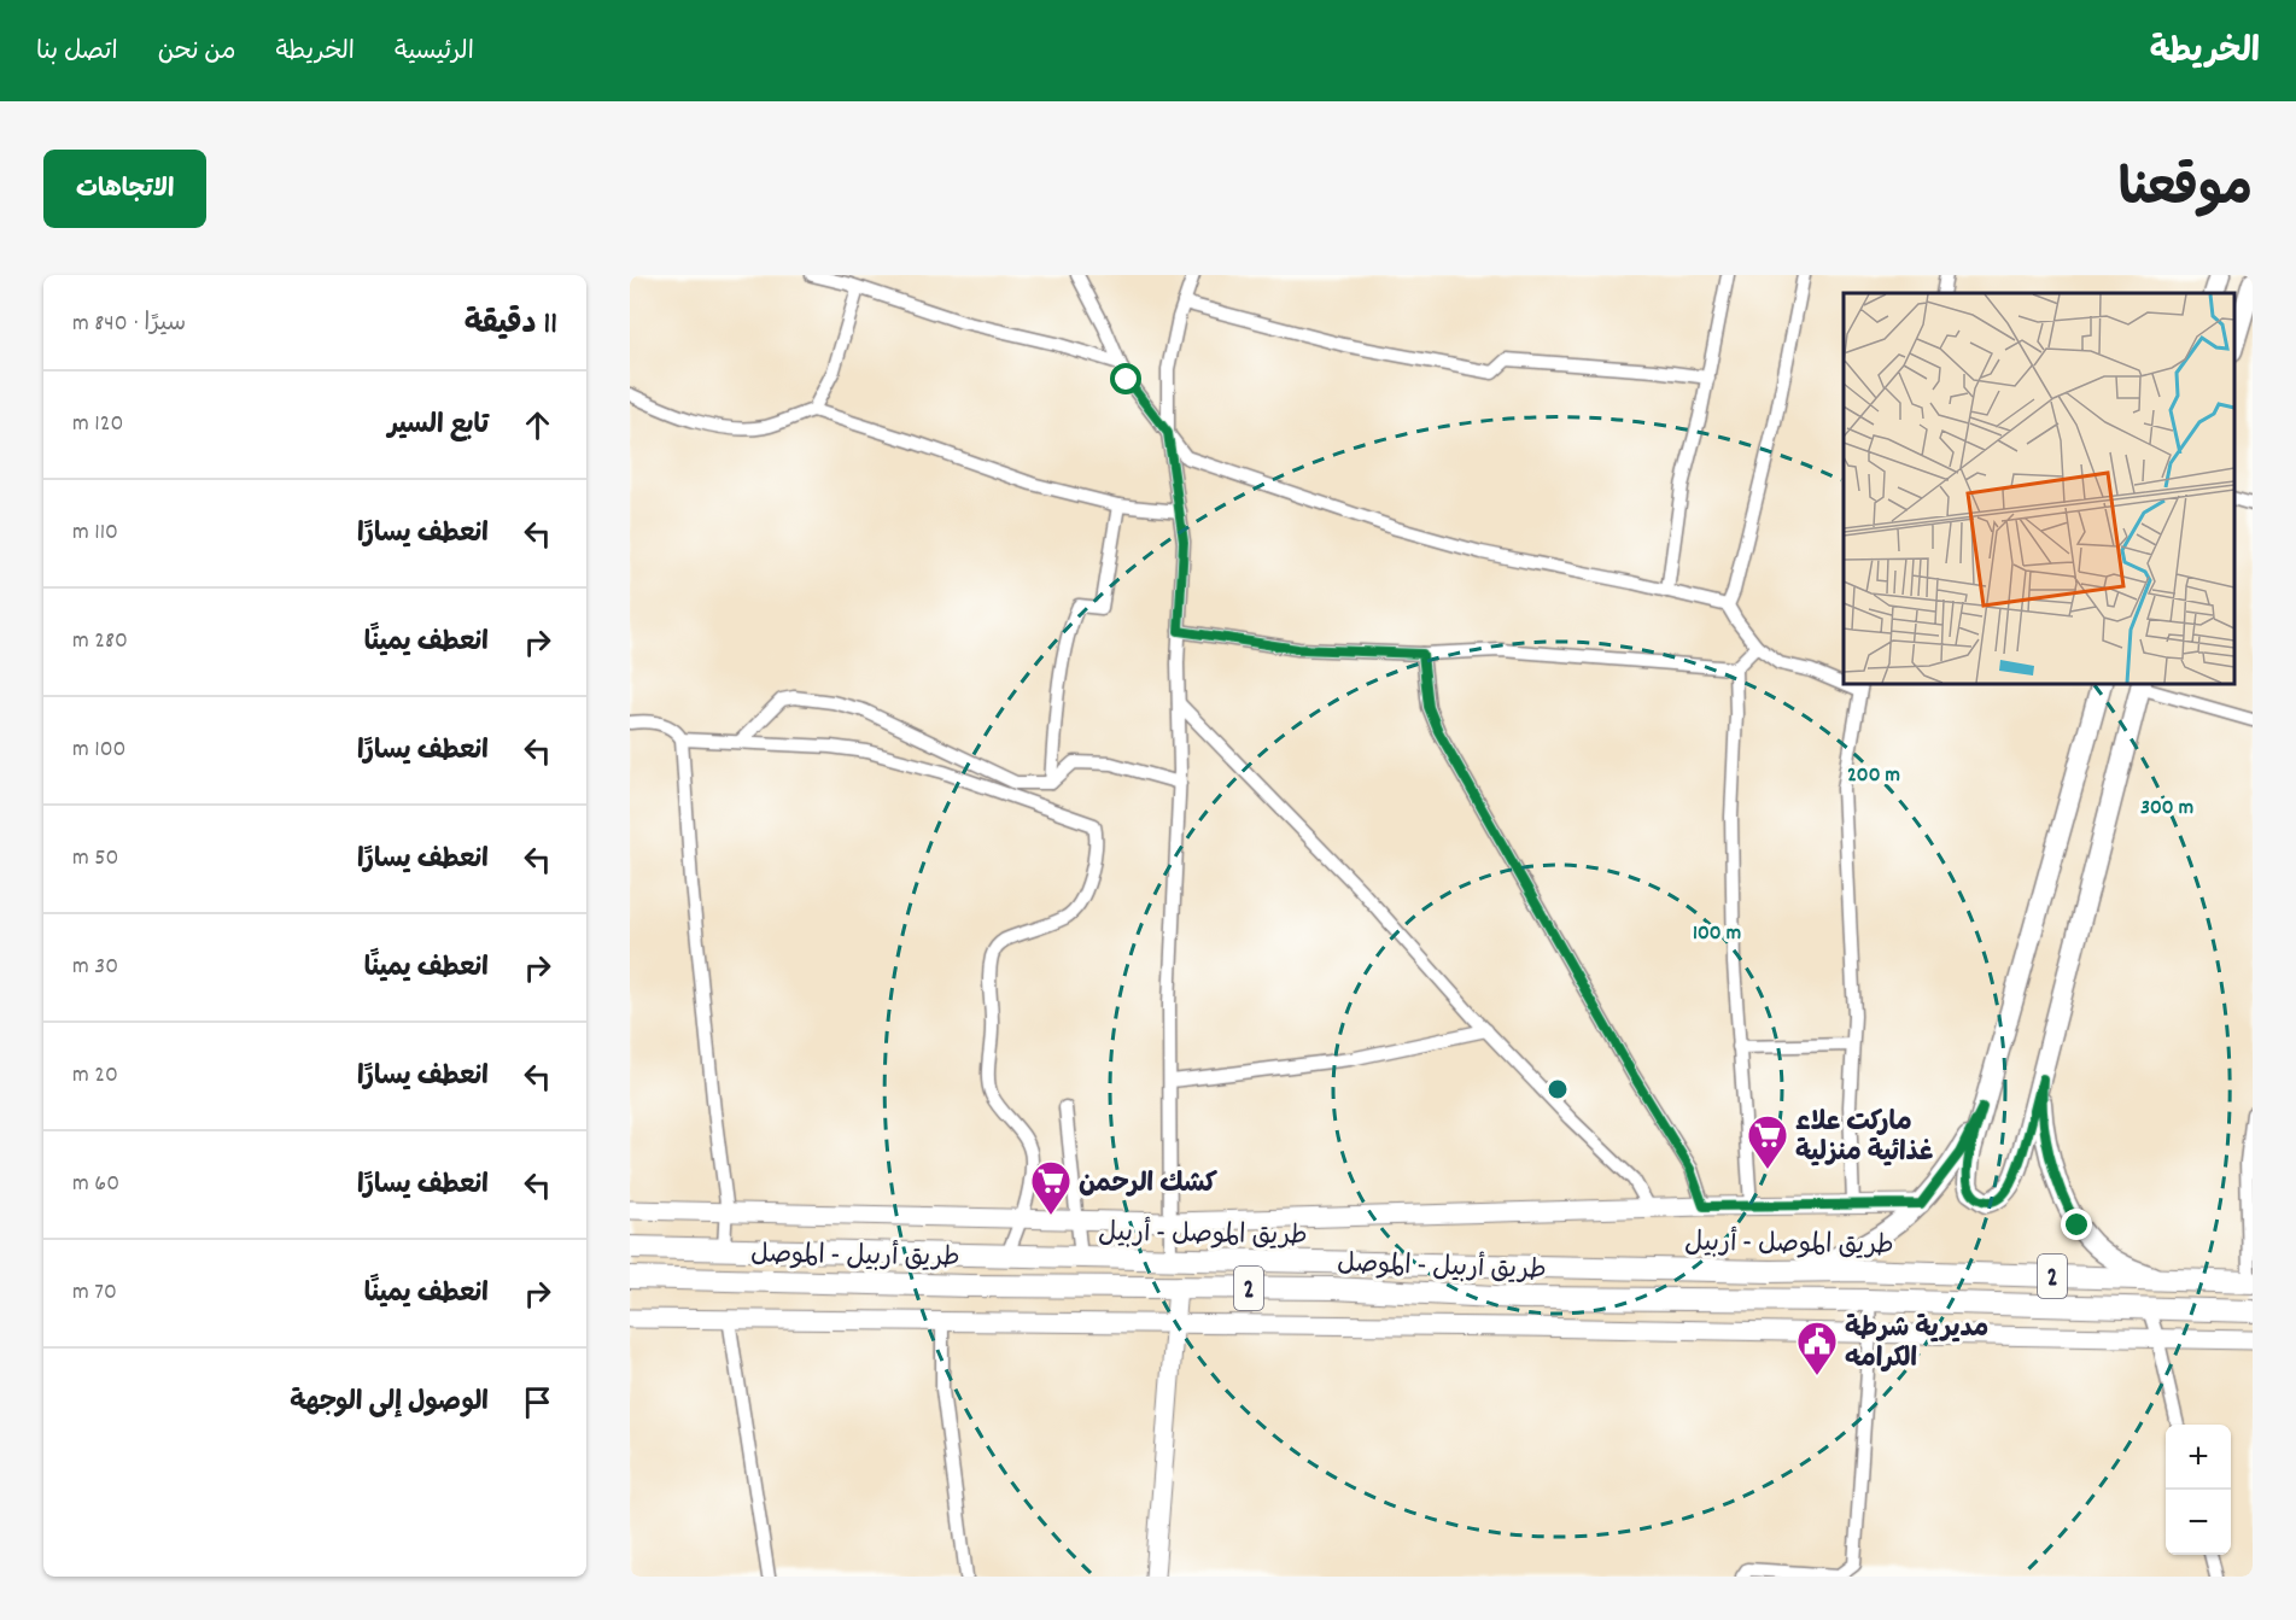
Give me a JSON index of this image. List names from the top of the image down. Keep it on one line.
{"streets":{"highway":["طريق الموصل - أربيل","طريق أربيل - الموصل","2"]},"places":{"supermarket":["ماركت علاء غذائية منزلية","كشك الرحمن"],"public building":["مديرية شرطة الكرامه"]},"page":{"header":"الخريطة","nav":["الرئيسية","الخريطة","من نحن","اتصل بنا"],"title":"موقعنا","buttons":"الاتجاهات","heading":["11 دقيقة","سيرًا · 840 m"],"list":[["تابع السير","120 m"],["انعطف يسارًا","110 m"],["انعطف يمينًا","280 m"],["انعطف يسارًا","100 m"],["انعطف يسارًا","50 m"],["انعطف يمينًا","30 m"],["انعطف يسارًا","20 m"],["انعطف يسارًا","60 m"],["انعطف يمينًا","70 m"],"الوصول إلى الوجهة"],"map_buttons":["+","−"]},"rings":["200 m","300 m","100 m"]}
